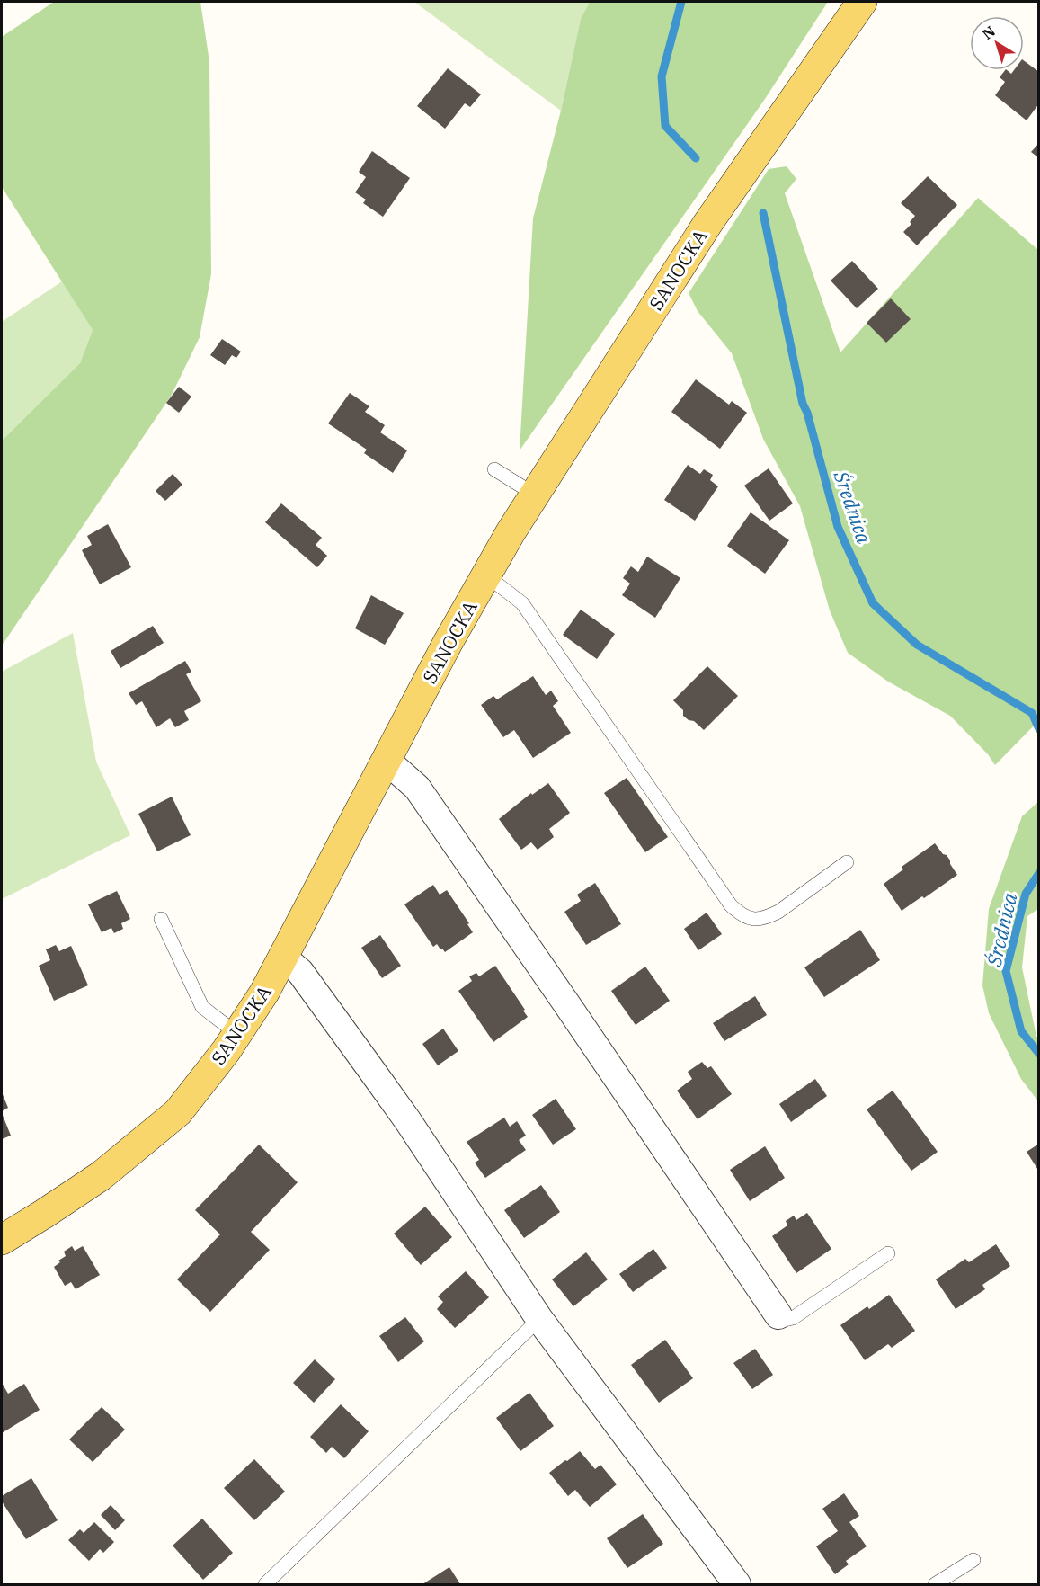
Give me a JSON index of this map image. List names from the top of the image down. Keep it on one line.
{"streets":{"main road":["SANOCKA"]},"water":["Średnica"],"north":"top left"}
